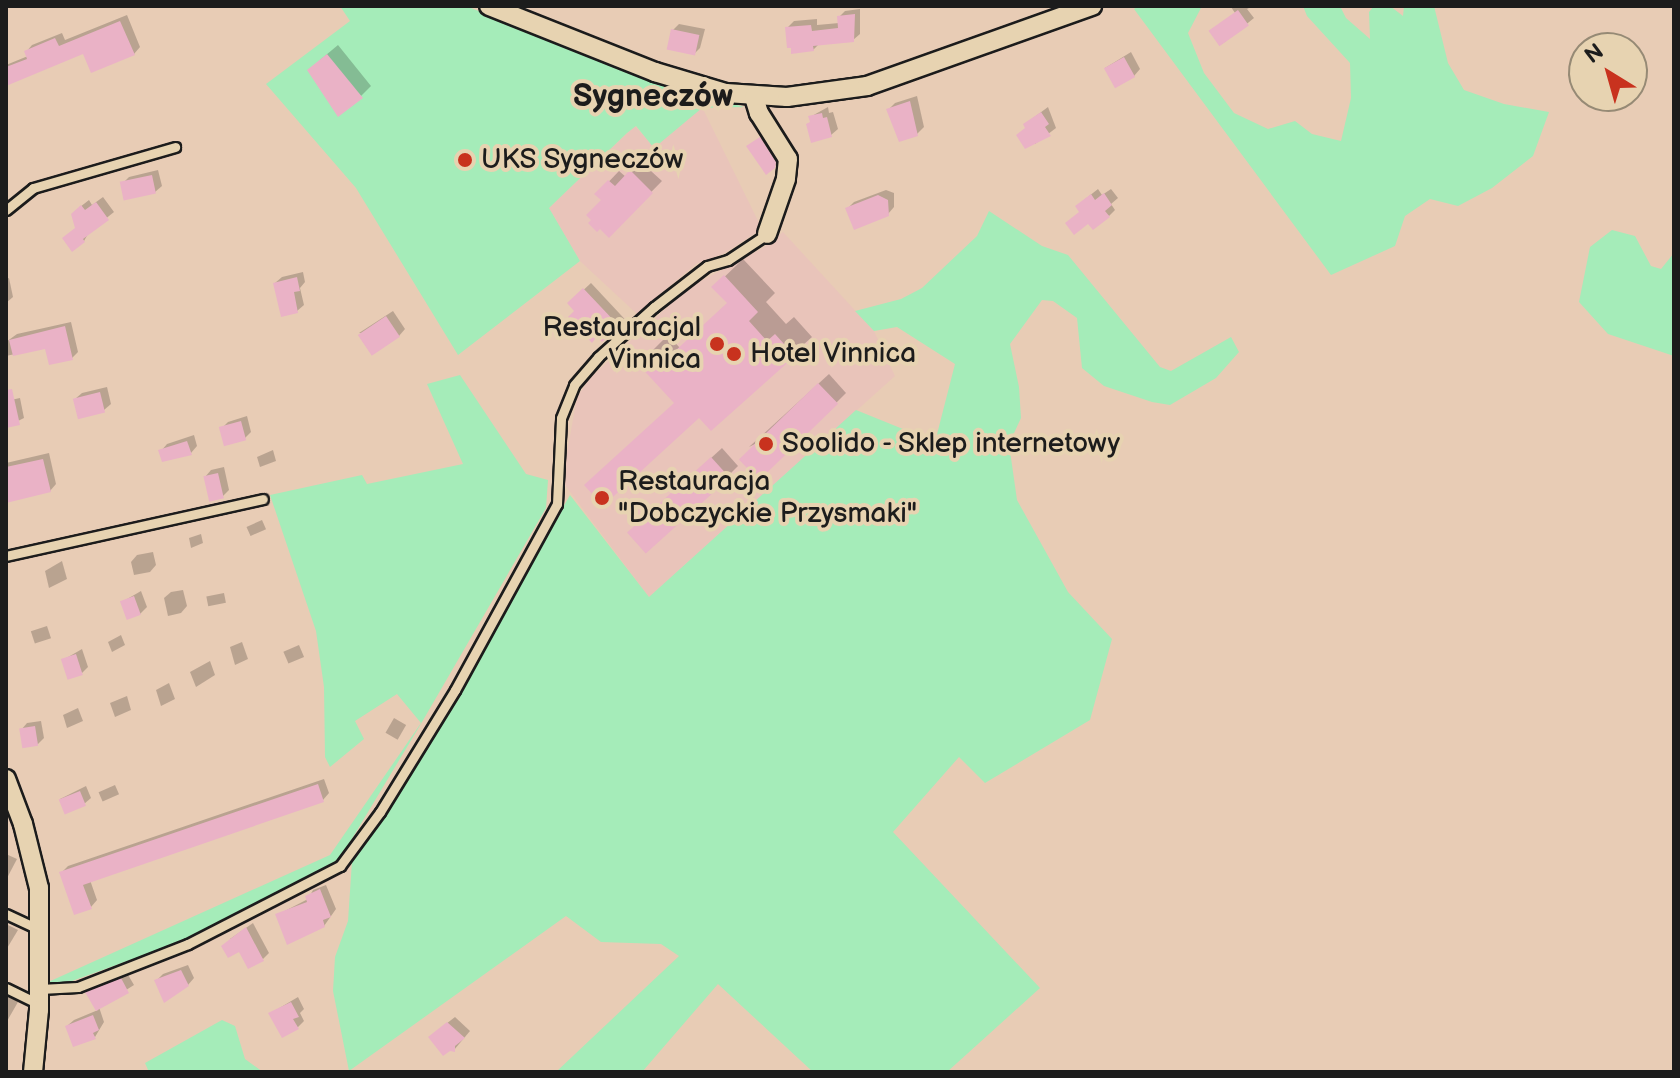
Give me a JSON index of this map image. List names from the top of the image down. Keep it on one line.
{"districts":["Sygneczów"],"places":["UKS Sygneczów","Restauracjal Vinnica","Hotel Vinnica","Soolido - Sklep internetowy","Restauracja \"Dobczyckie Przysmaki\""],"north":"top left"}
